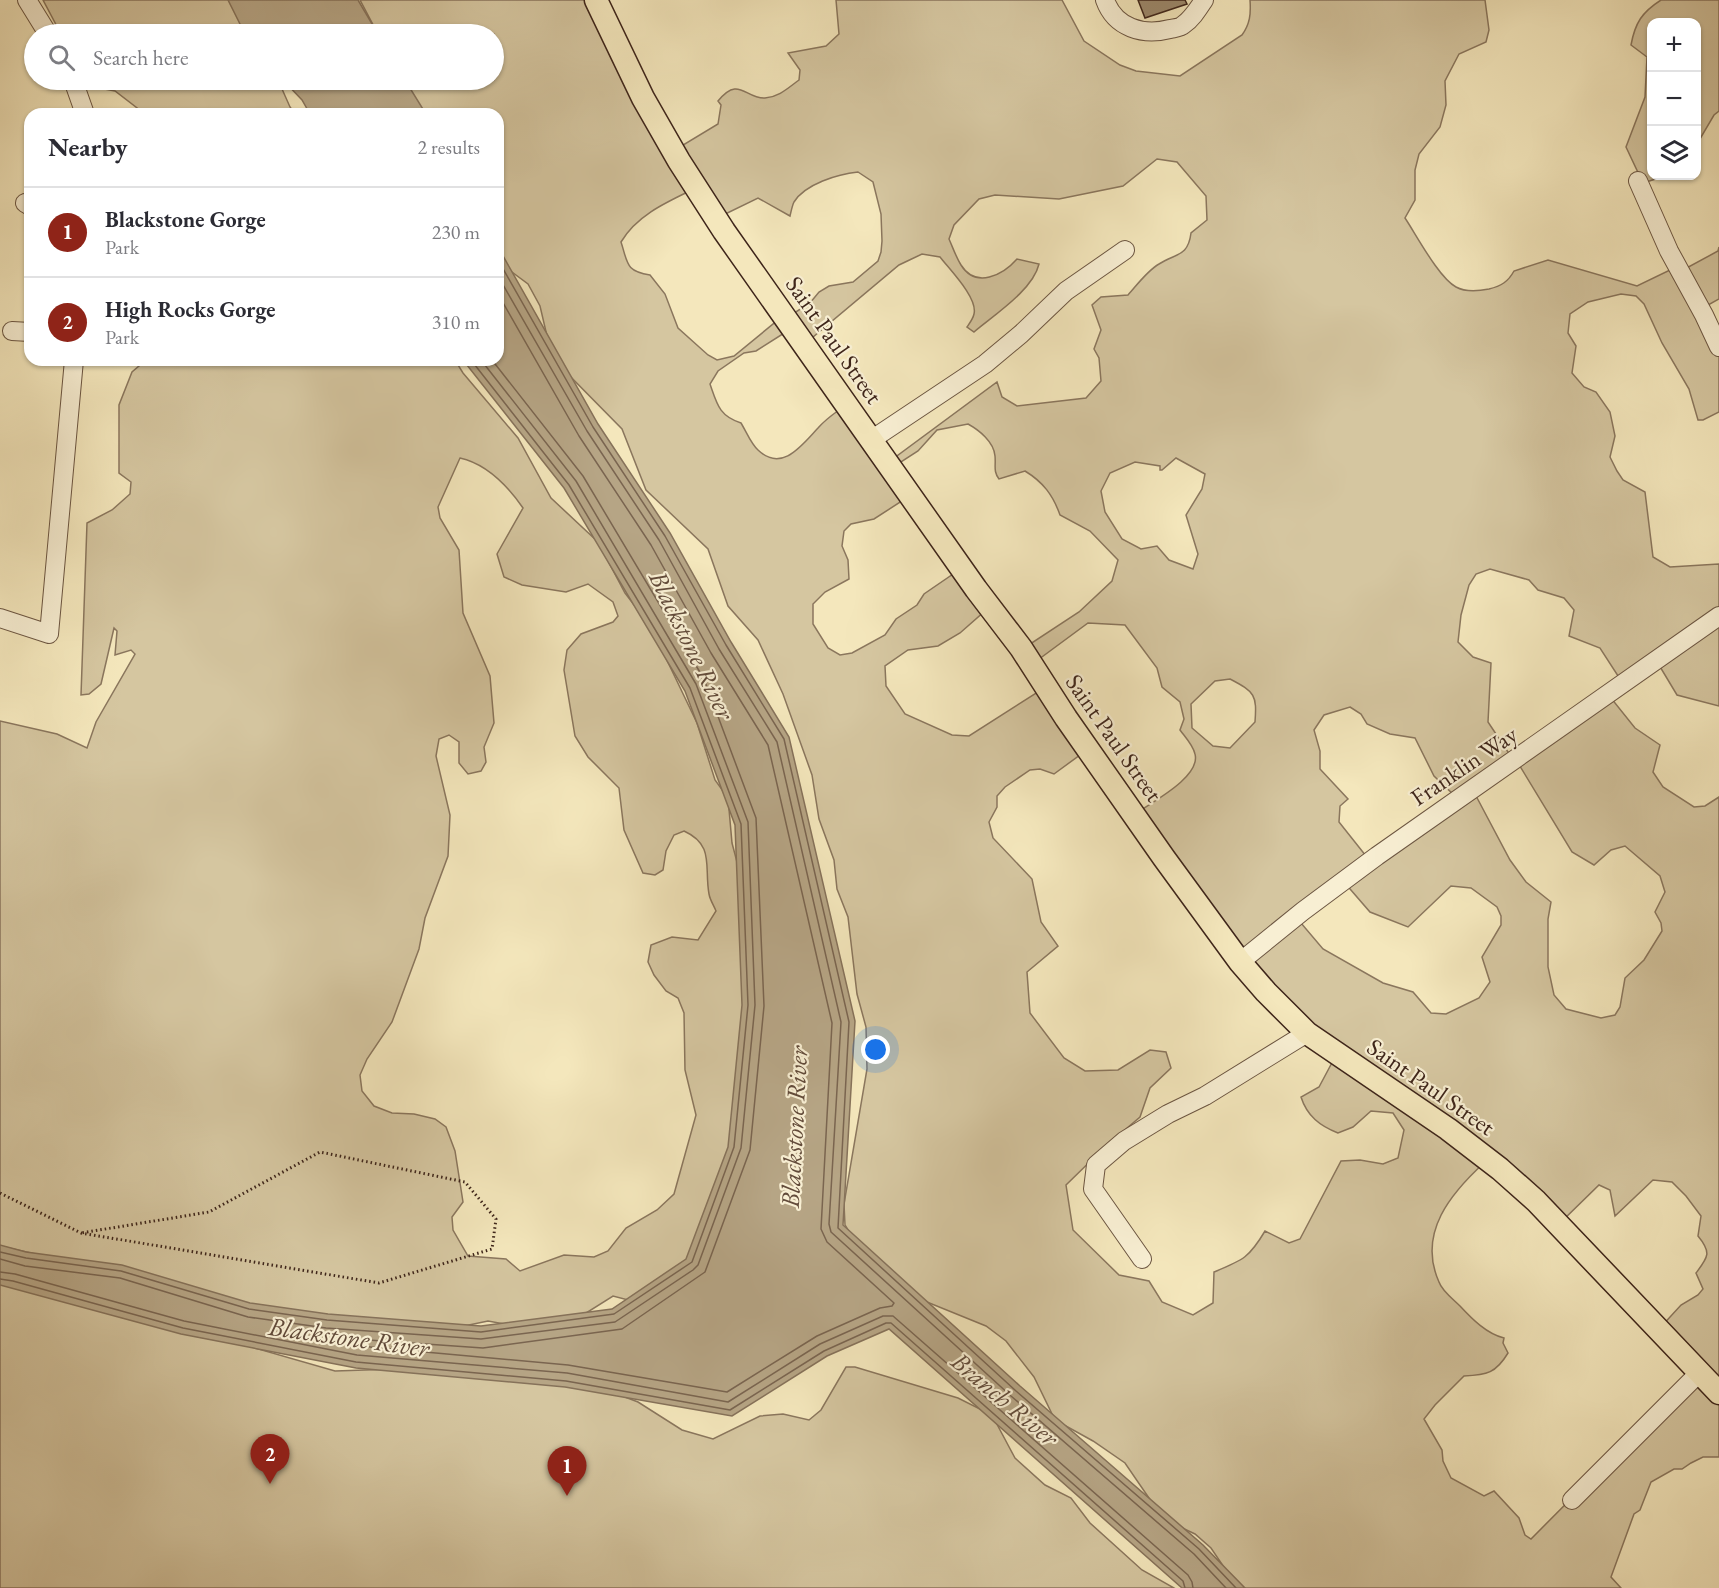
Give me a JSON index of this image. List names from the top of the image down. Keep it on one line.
{"streets":{"main road":["Saint Paul Street"],"street":["Franklin Way"]},"crossings":[["Saint Paul Street","Franklin Way"]],"water":["Blackstone River","Branch River"],"page":{"map_buttons":["+","−"],"search":"Search here","heading":["Nearby","2 results"],"list":[{"mark":"1","name":"Blackstone Gorge","note":"Park","value":"230 m"},{"mark":"2","name":"High Rocks Gorge","note":"Park","value":"310 m"}],"pins":["2","1"]}}
